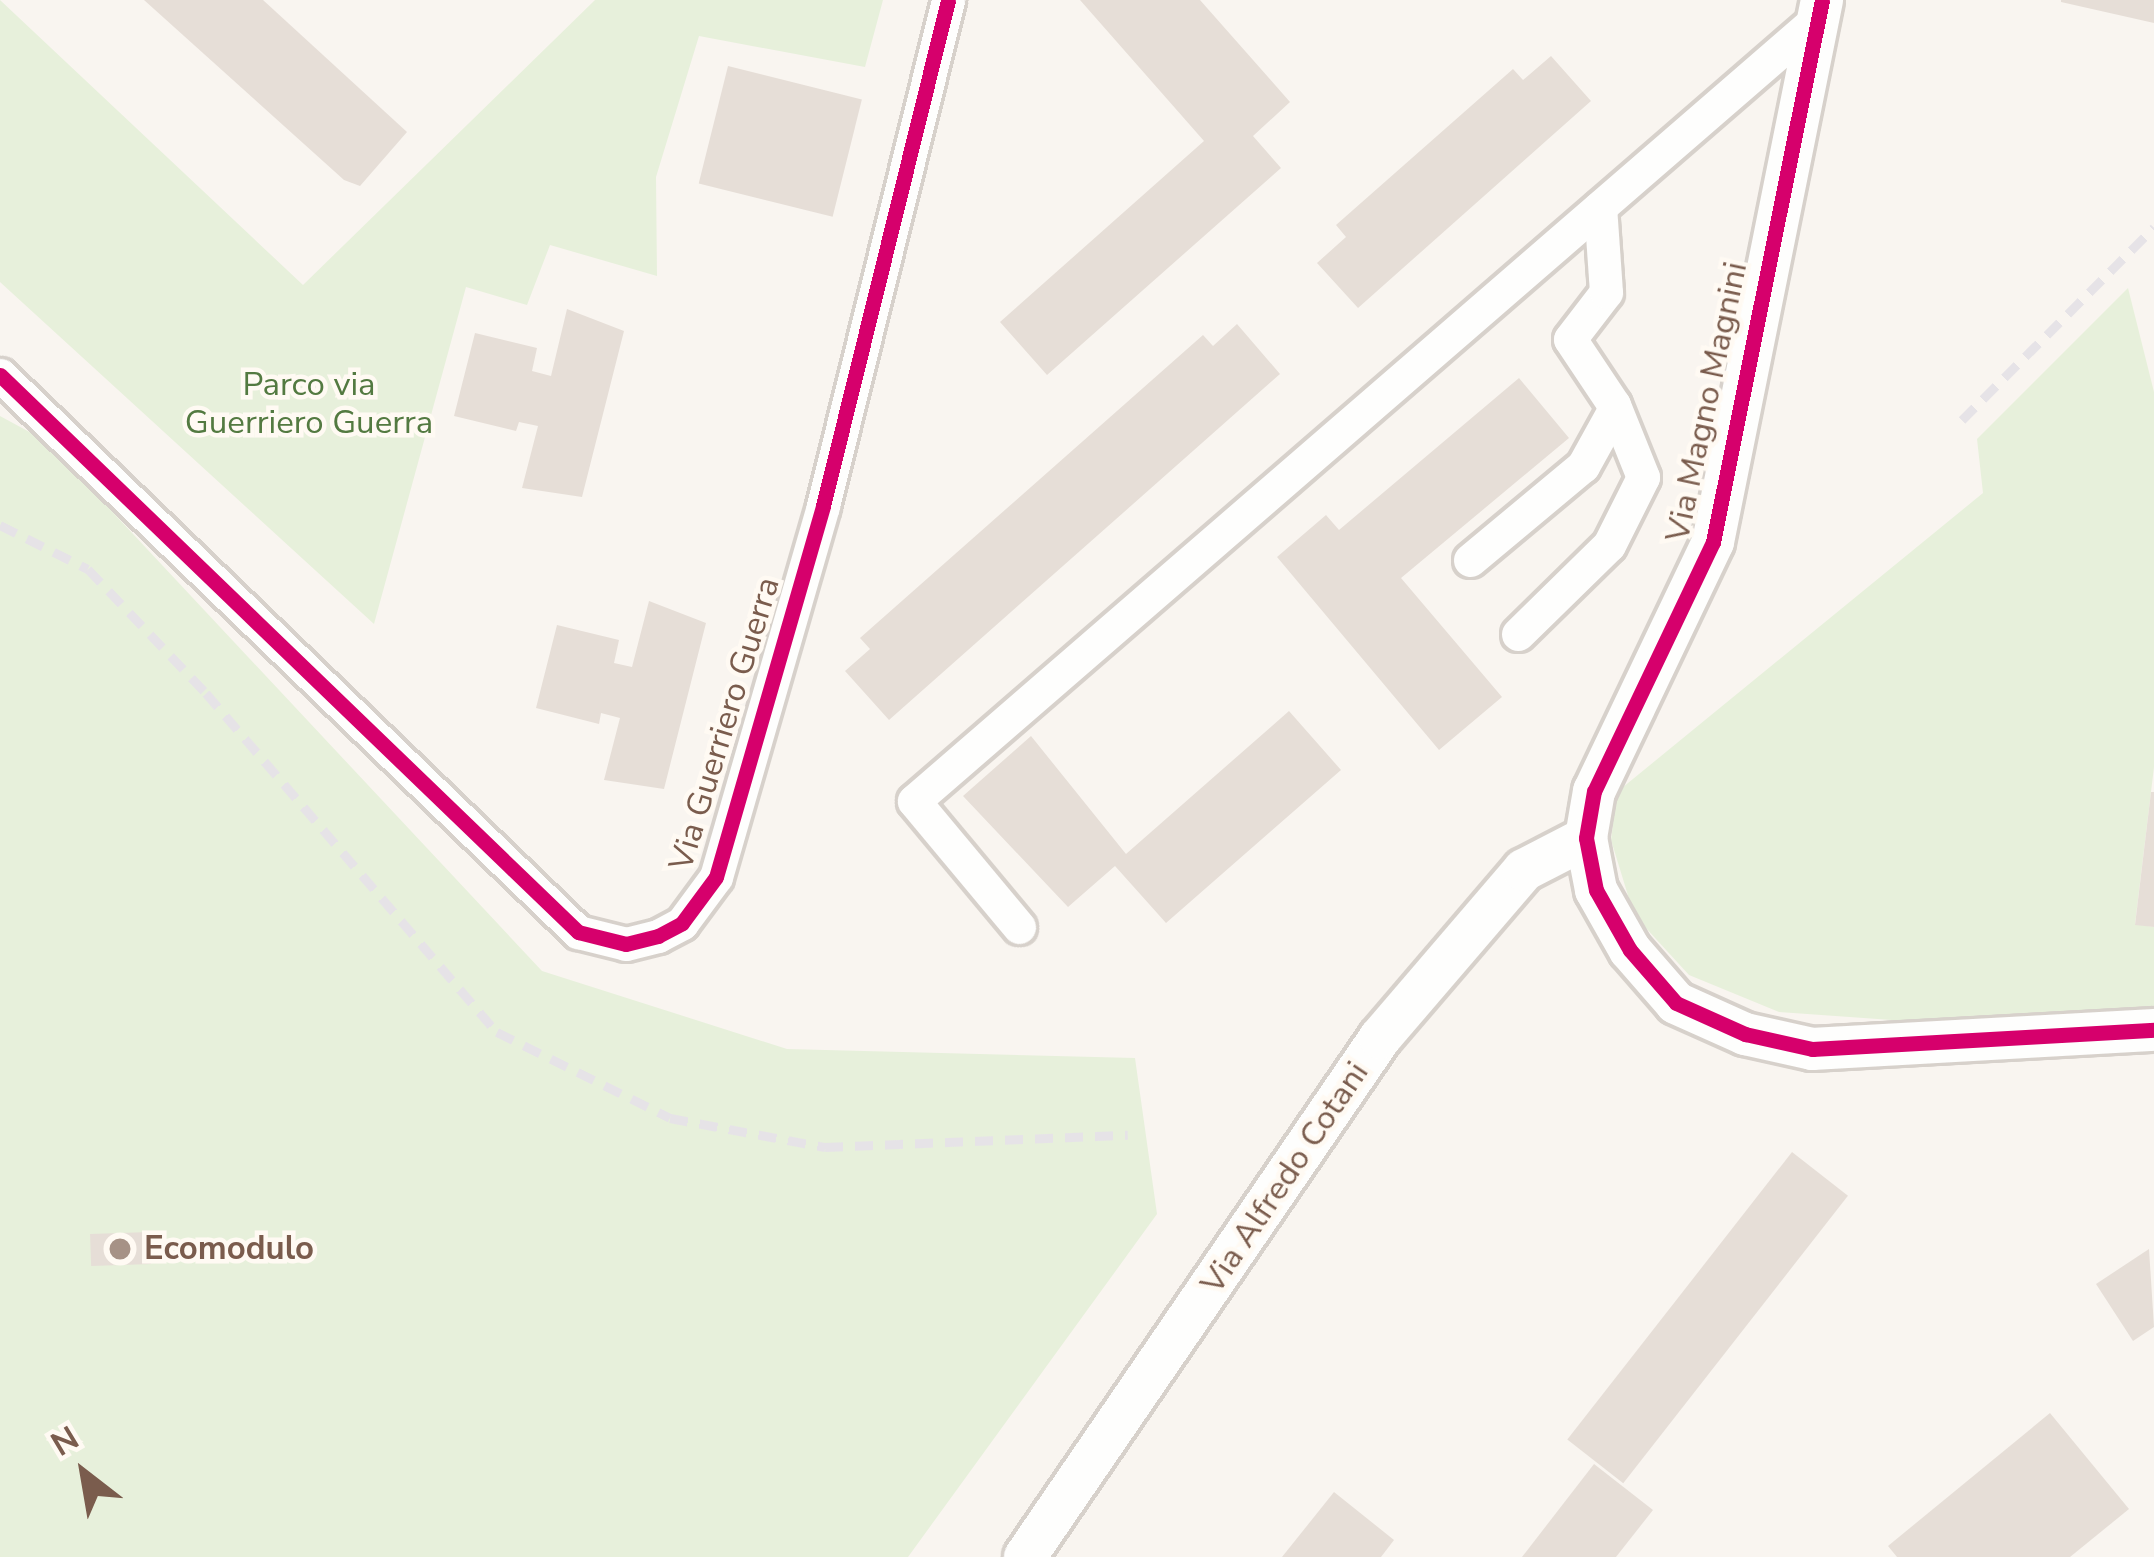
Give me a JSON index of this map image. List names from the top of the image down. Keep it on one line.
{"streets":{"street":["Via Magno Magnini","Via Guerriero Guerra","Via Alfredo Cotani"]},"crossings":[["Via Magno Magnini","Via Alfredo Cotani"]],"parks":["Parco via Guerriero Guerra"],"places":["Ecomodulo"],"north":"top left"}
